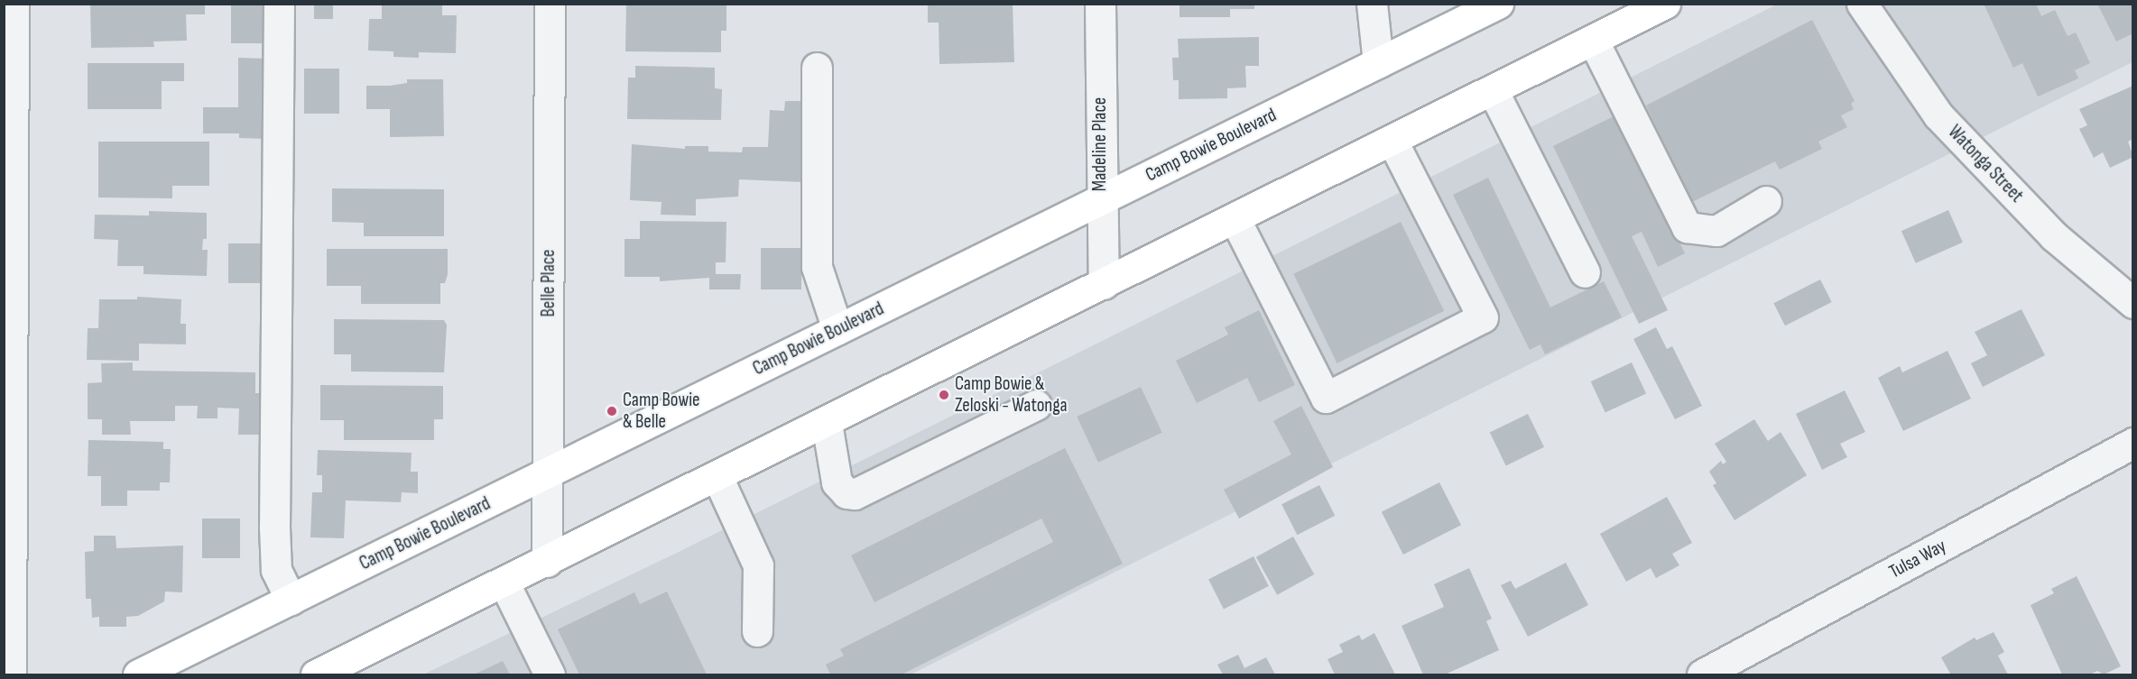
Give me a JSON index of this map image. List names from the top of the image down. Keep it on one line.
{"streets":{"main road":["Camp Bowie Boulevard"],"street":["Madeline Place","Watonga Street","Belle Place","Tulsa Way"]},"crossings":[["Madeline Place","Camp Bowie Boulevard"],["Camp Bowie Boulevard","Belle Place"]],"places":["Camp Bowie & Zeloski - Watonga","Camp Bowie & Belle"]}
